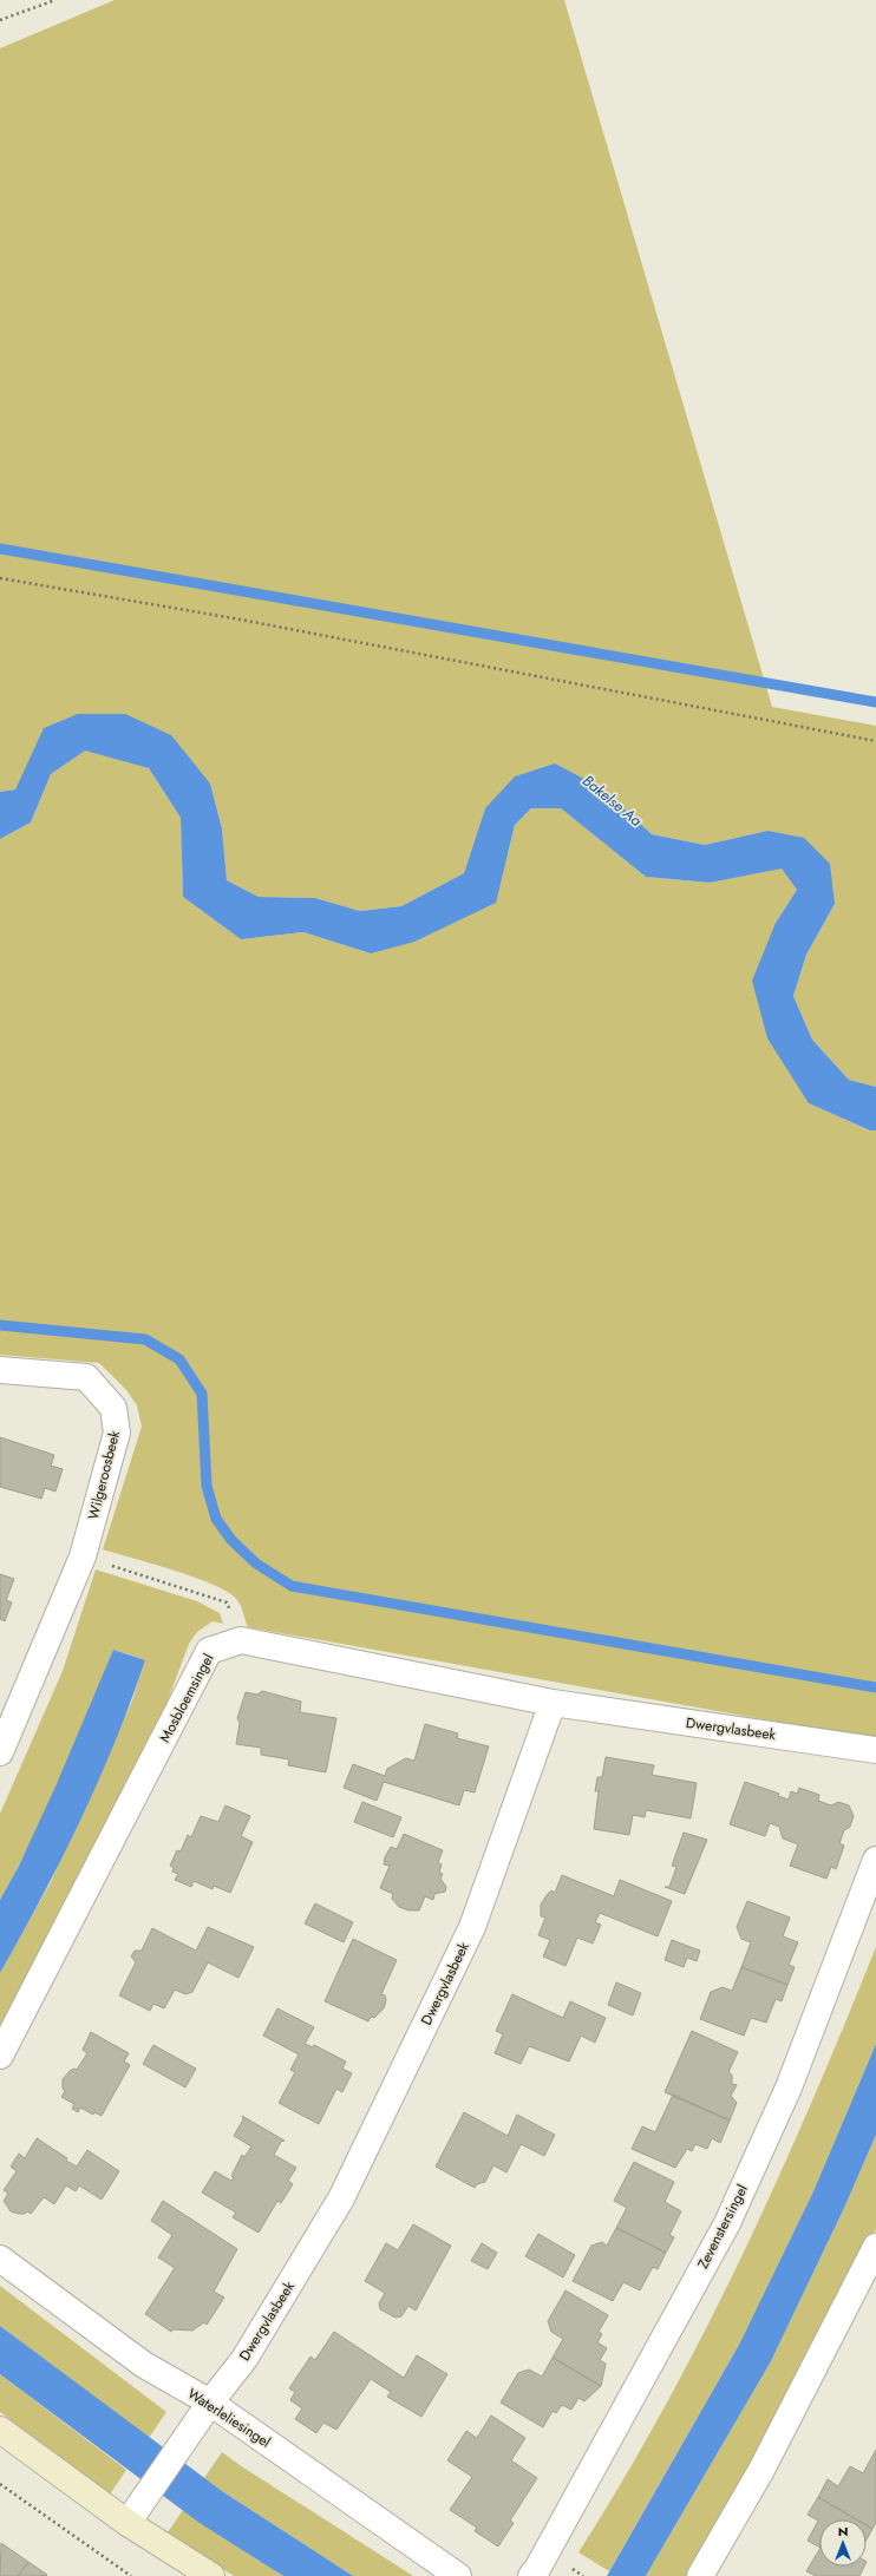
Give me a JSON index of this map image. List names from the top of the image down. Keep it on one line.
{"streets":{"street":["Wilgeroosbeek","Mosbloemsingel","Dwergvlasbeek","Zevenstersingel","Waterleliesingel"]},"crossings":[["Mosbloemsingel","Dwergvlasbeek"],["Dwergvlasbeek","Waterleliesingel"]],"water":["Bakelse Aa"],"north":"top"}
